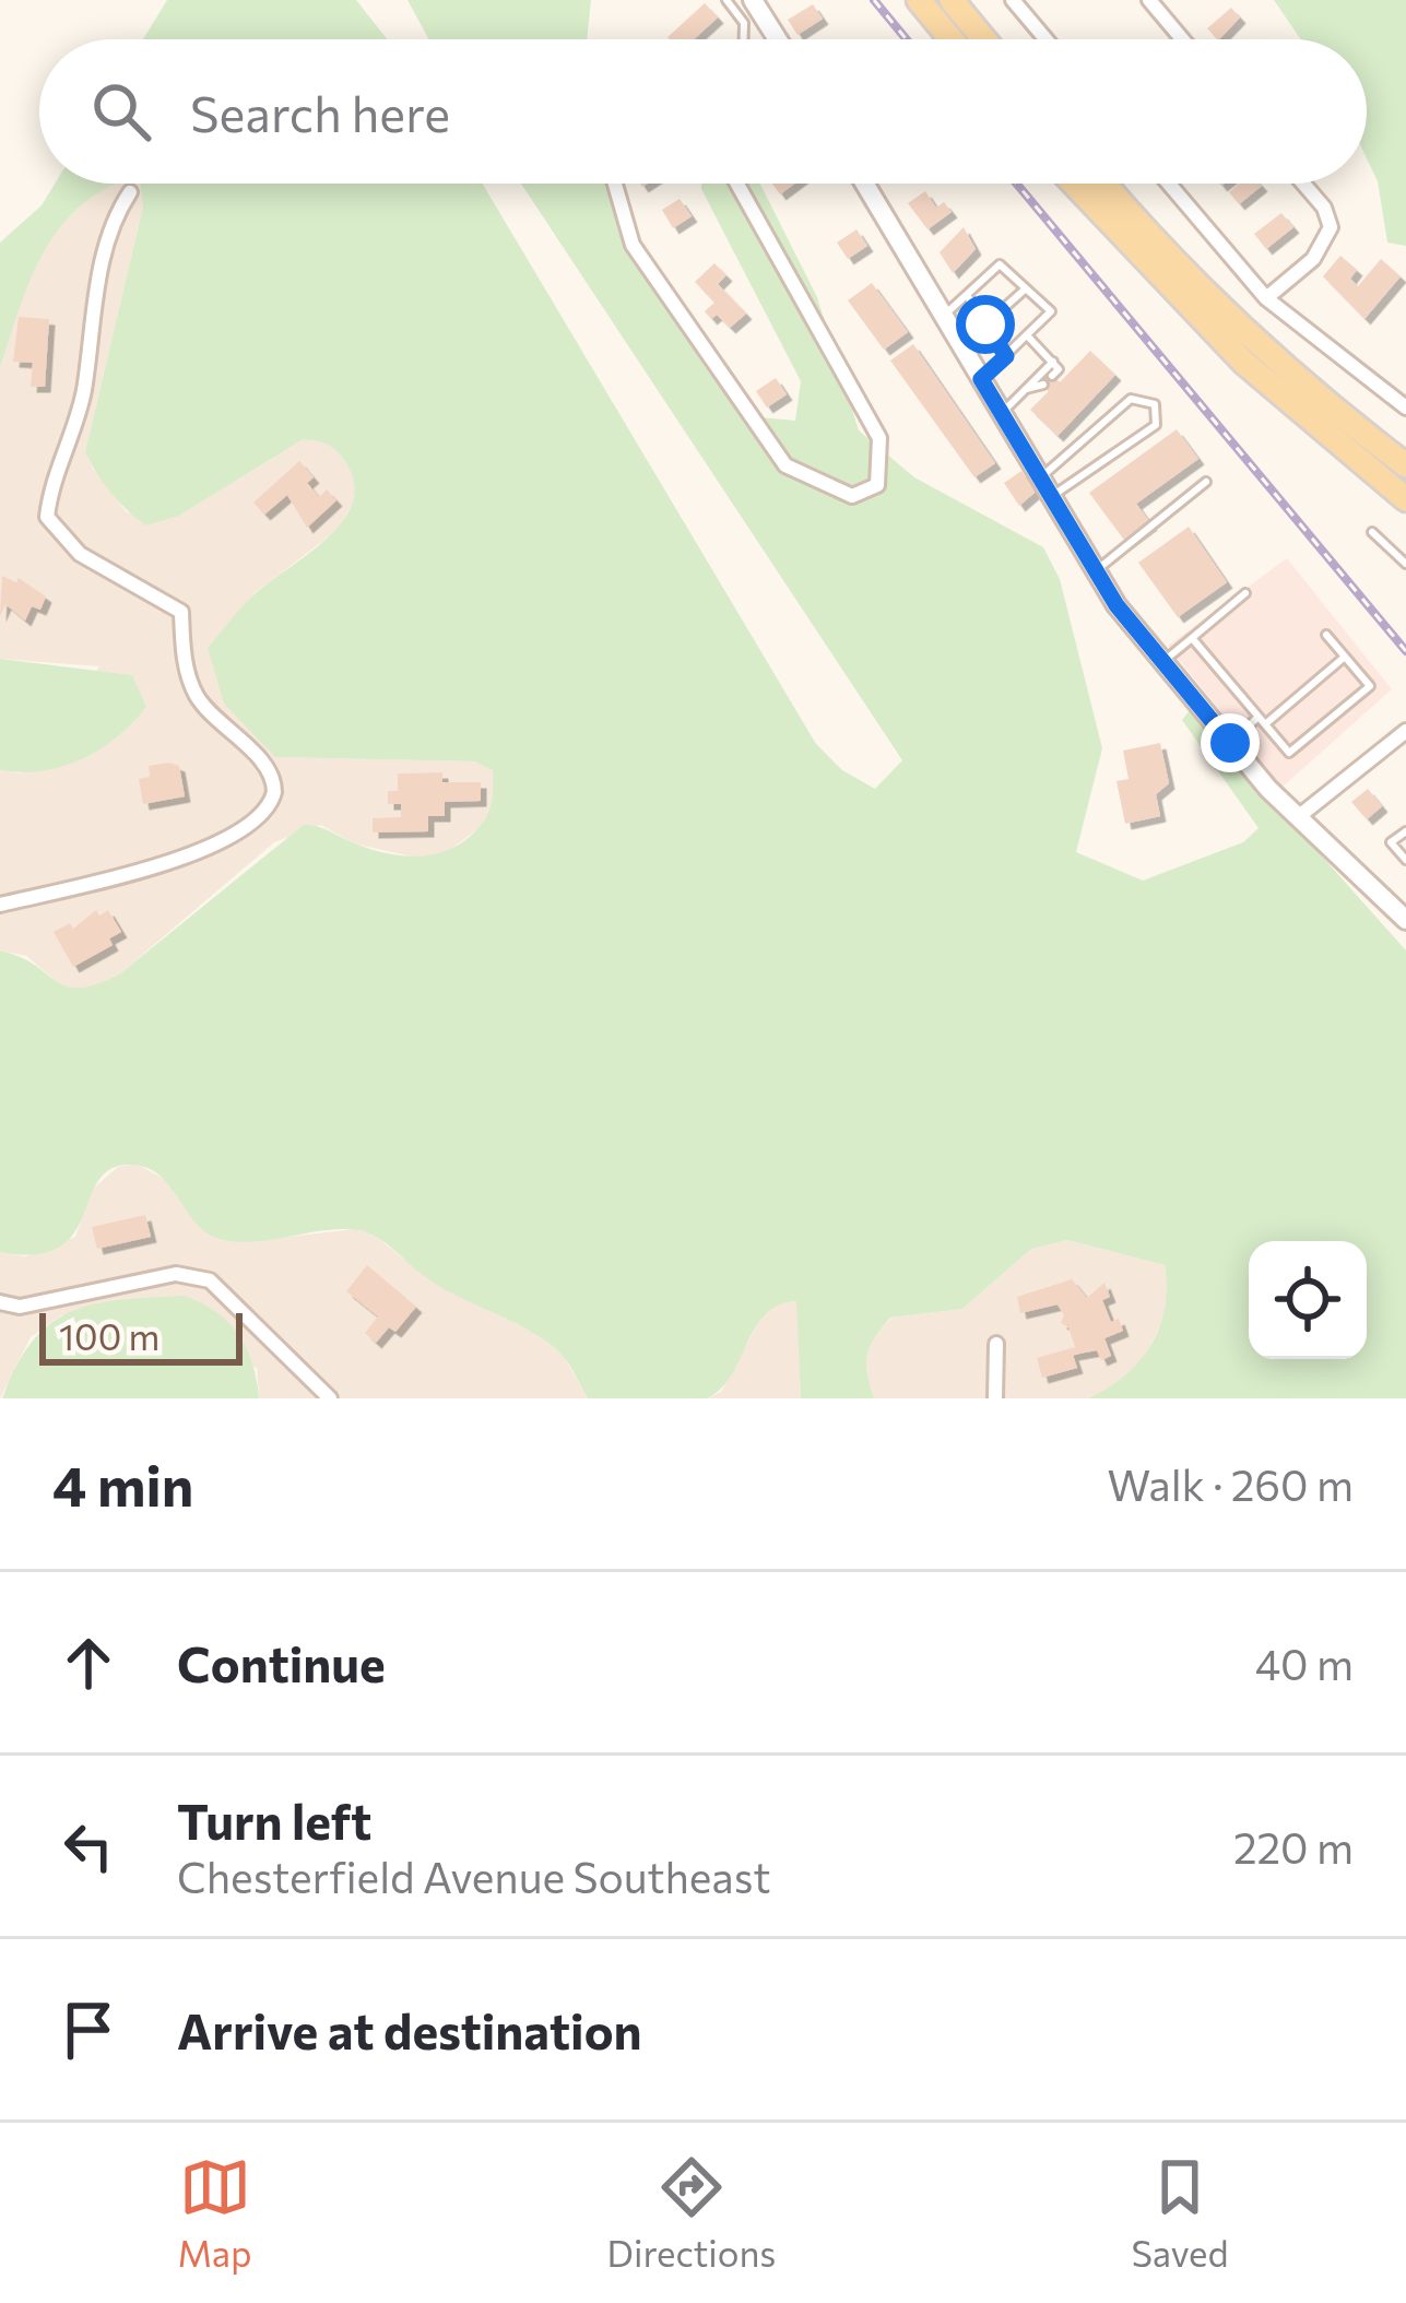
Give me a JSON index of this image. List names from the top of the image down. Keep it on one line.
{"scale_bar":"100 m","page":{"search":"Search here","scale":"100 m","heading":["4 min","Walk · 260 m"],"list":[["Continue","40 m"],["Turn left","Chesterfield Avenue Southeast","220 m"],"Arrive at destination"],"nav":["Map","Directions","Saved"]}}
